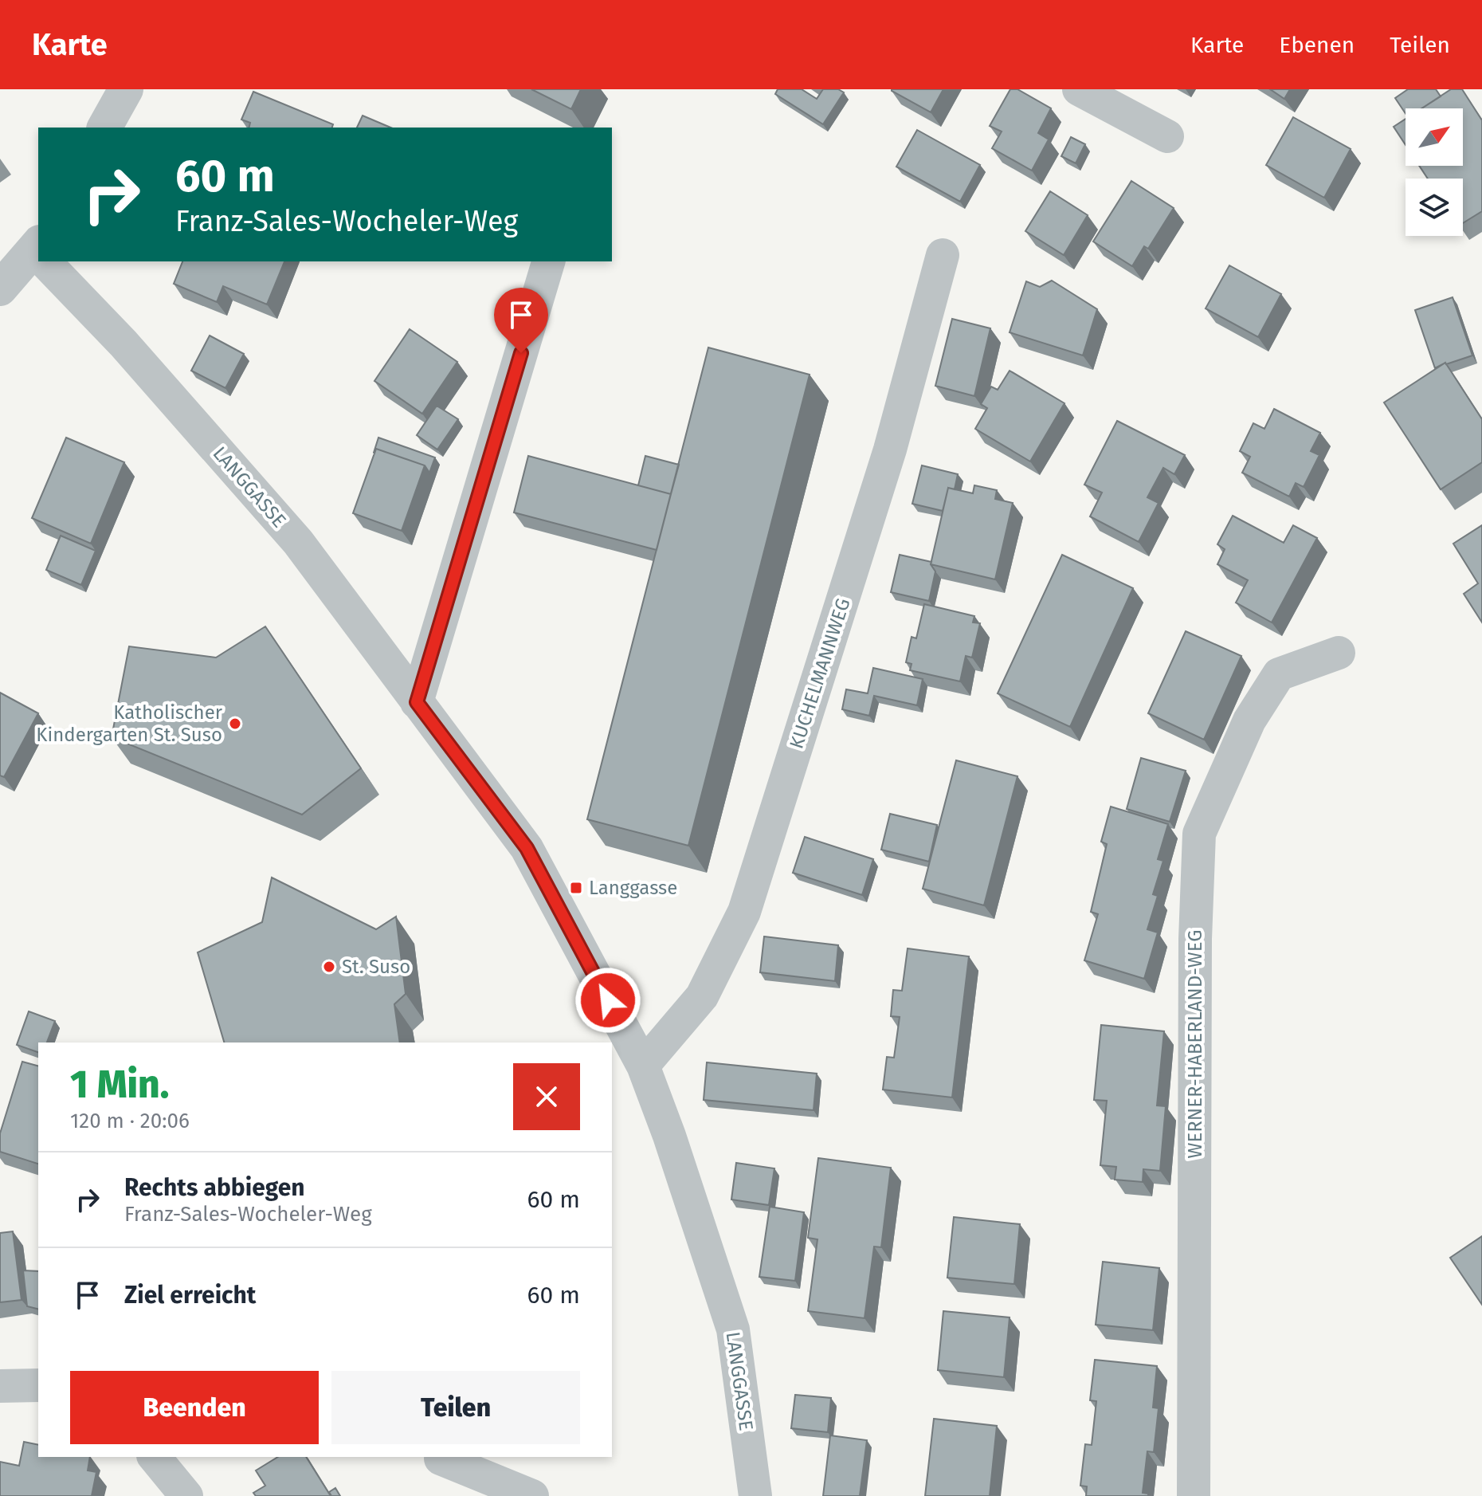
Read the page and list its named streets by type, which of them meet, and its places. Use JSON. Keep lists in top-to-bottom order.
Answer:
{
  "streets": {
    "street": ["LANGGASSE", "KUCHELMANNWEG", "WERNER-HABERLAND-WEG"]
  },
  "crossings": [
    ["LANGGASSE", "KUCHELMANNWEG"]
  ],
  "places": {
    "other": ["Katholischer Kindergarten St. Suso", "St. Suso"],
    "transit": ["Langgasse"]
  },
  "north": "top right",
  "page": {
    "header": "Karte",
    "nav": ["Karte", "Ebenen", "Teilen"],
    "turn": ["60 m", "Franz-Sales-Wocheler-Weg"],
    "heading": ["1 Min.", "120 m · 20:06"],
    "list": [
      {
        "name": "Rechts abbiegen",
        "note": "Franz-Sales-Wocheler-Weg",
        "value": "60 m"
      },
      {
        "name": "Ziel erreicht",
        "value": "60 m"
      }
    ],
    "buttons": ["Beenden", "Teilen"]
  }
}
